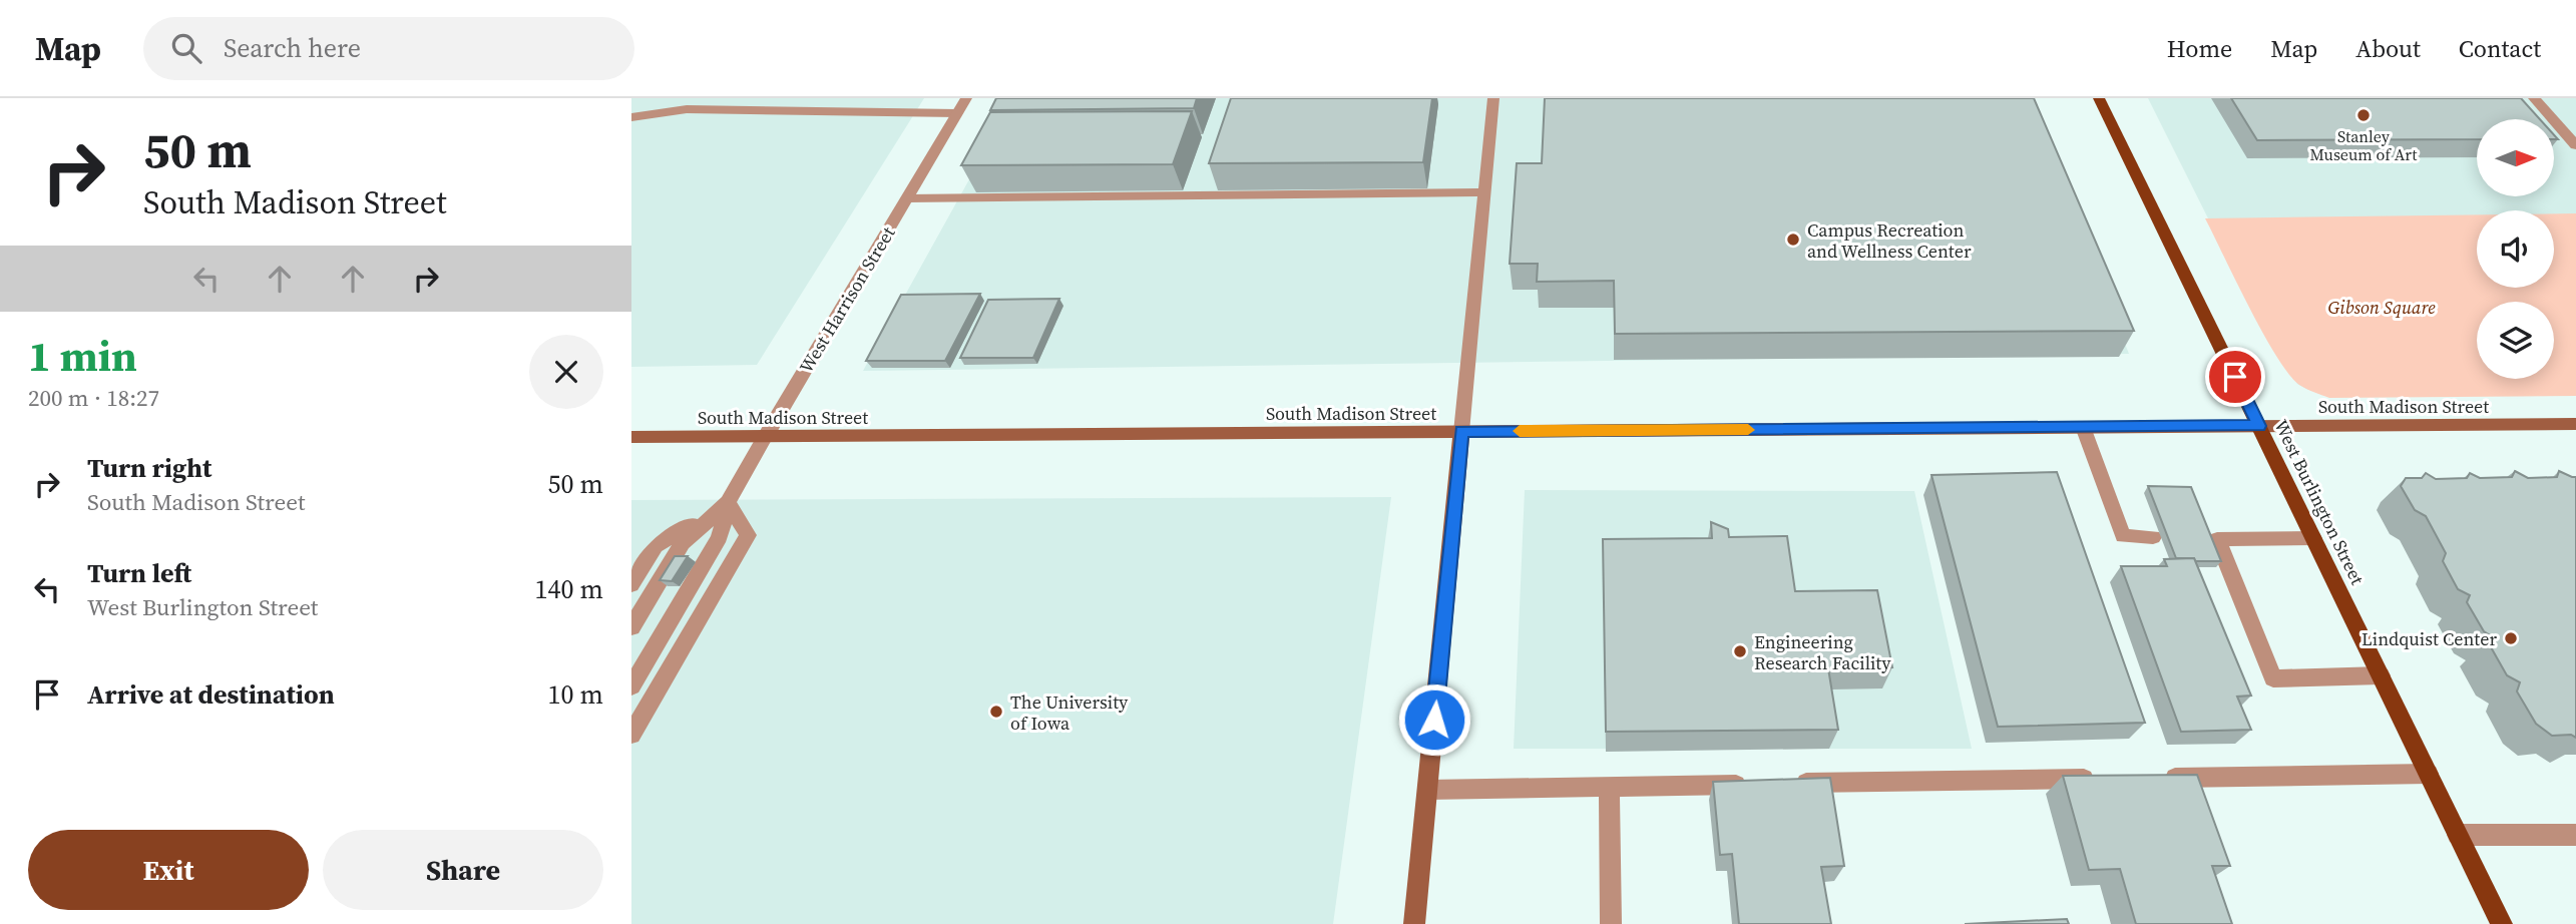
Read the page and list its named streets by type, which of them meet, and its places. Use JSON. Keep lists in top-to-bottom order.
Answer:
{
  "streets": {
    "main road": ["West Burlington Street"],
    "street": ["West Harrison Street", "South Madison Street"]
  },
  "crossings": [
    ["West Harrison Street", "South Madison Street"],
    ["South Madison Street", "West Burlington Street"]
  ],
  "parks": ["Gibson Square"],
  "places": [
    "Stanley Museum of Art",
    "Campus Recreation and Wellness Center",
    "Lindquist Center",
    "Engineering Research Facility",
    "The University of Iowa"
  ],
  "north": "right",
  "page": {
    "header": "Map",
    "search": "Search here",
    "nav": [
      "Home",
      "Map",
      "About",
      "Contact"
    ],
    "turn": ["50 m", "South Madison Street"],
    "heading": ["1 min", "200 m · 18:27"],
    "list": [
      {
        "name": "Turn right",
        "note": "South Madison Street",
        "value": "50 m"
      },
      {
        "name": "Turn left",
        "note": "West Burlington Street",
        "value": "140 m"
      },
      {
        "name": "Arrive at destination",
        "value": "10 m"
      }
    ],
    "buttons": ["Exit", "Share"]
  }
}
